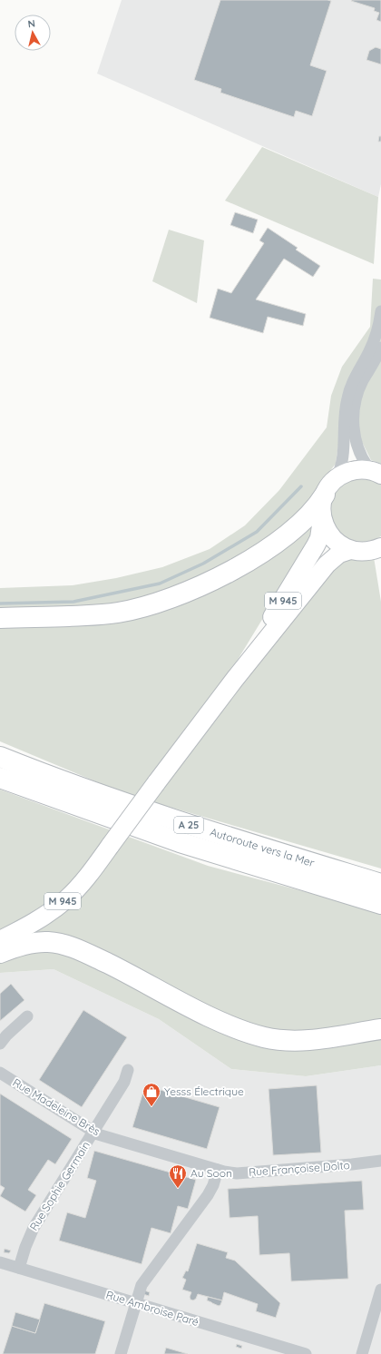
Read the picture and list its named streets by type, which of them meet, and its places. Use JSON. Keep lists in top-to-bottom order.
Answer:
{
  "streets": {
    "highway": ["A 25", "Autoroute vers la Mer"],
    "main road": ["M 945"],
    "street": [
      "Rue Madeleine Brès",
      "Rue Françoise Dolto",
      "Rue Sophie Germain",
      "Rue Ambroise Paré"
    ]
  },
  "crossings": [
    ["Rue Madeleine Brès", "Rue Françoise Dolto"],
    ["Rue Madeleine Brès", "Rue Sophie Germain"],
    ["Rue Sophie Germain", "Rue Ambroise Paré"]
  ],
  "places": {
    "shop": ["Yesss Électrique"],
    "restaurant": ["Au Soon"]
  },
  "north": "top"
}
